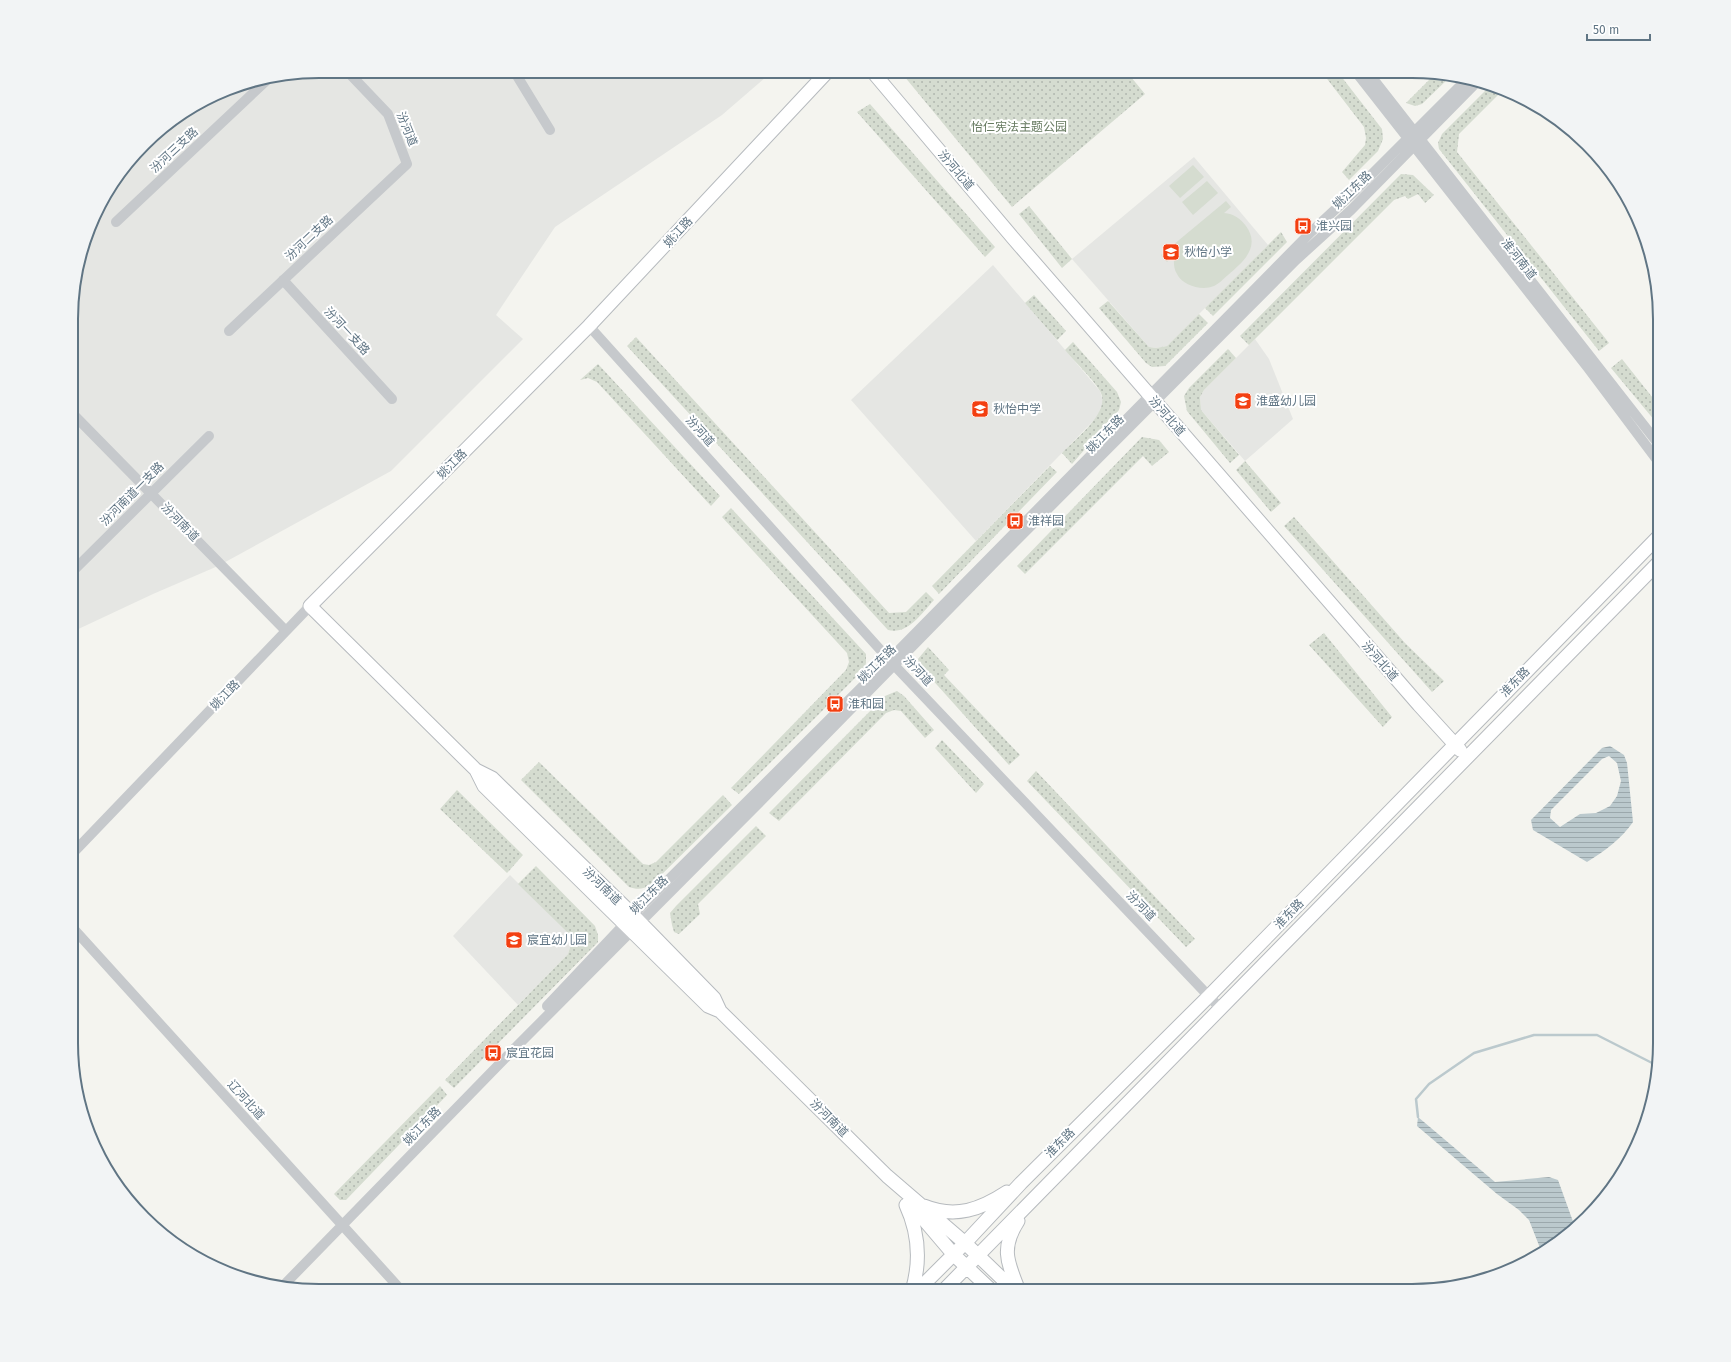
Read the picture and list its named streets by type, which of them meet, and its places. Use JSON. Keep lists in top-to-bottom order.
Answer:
{
  "streets": {
    "main road": [
      "汾河北道",
      "姚江路",
      "汾河南道",
      "淮东路"
    ],
    "street": [
      "汾河道",
      "汾河三支路",
      "姚江东路",
      "汾河二支路",
      "淮河南道",
      "汾河一支路",
      "汾河南道一支路",
      "辽河北道"
    ]
  },
  "crossings": [
    ["汾河道", "姚江东路"],
    ["汾河道", "姚江路"],
    ["汾河道", "汾河二支路"],
    ["汾河道", "淮东路"],
    ["汾河北道", "姚江东路"],
    ["汾河北道", "淮东路"],
    ["姚江东路", "淮河南道"],
    ["姚江东路", "汾河南道"],
    ["姚江东路", "辽河北道"],
    ["姚江路", "汾河南道"],
    ["汾河二支路", "汾河一支路"],
    ["汾河南道一支路", "汾河南道"],
    ["汾河南道", "淮东路"]
  ],
  "parks": ["怡仁宪法主题公园"],
  "places": {
    "bus stop": [
      "淮兴园",
      "淮祥园",
      "淮和园",
      "宸宜花园"
    ],
    "school or university": [
      "秋怡小学",
      "淮盛幼儿园",
      "秋怡中学",
      "宸宜幼儿园"
    ]
  },
  "scale_bar": "50 m"
}
